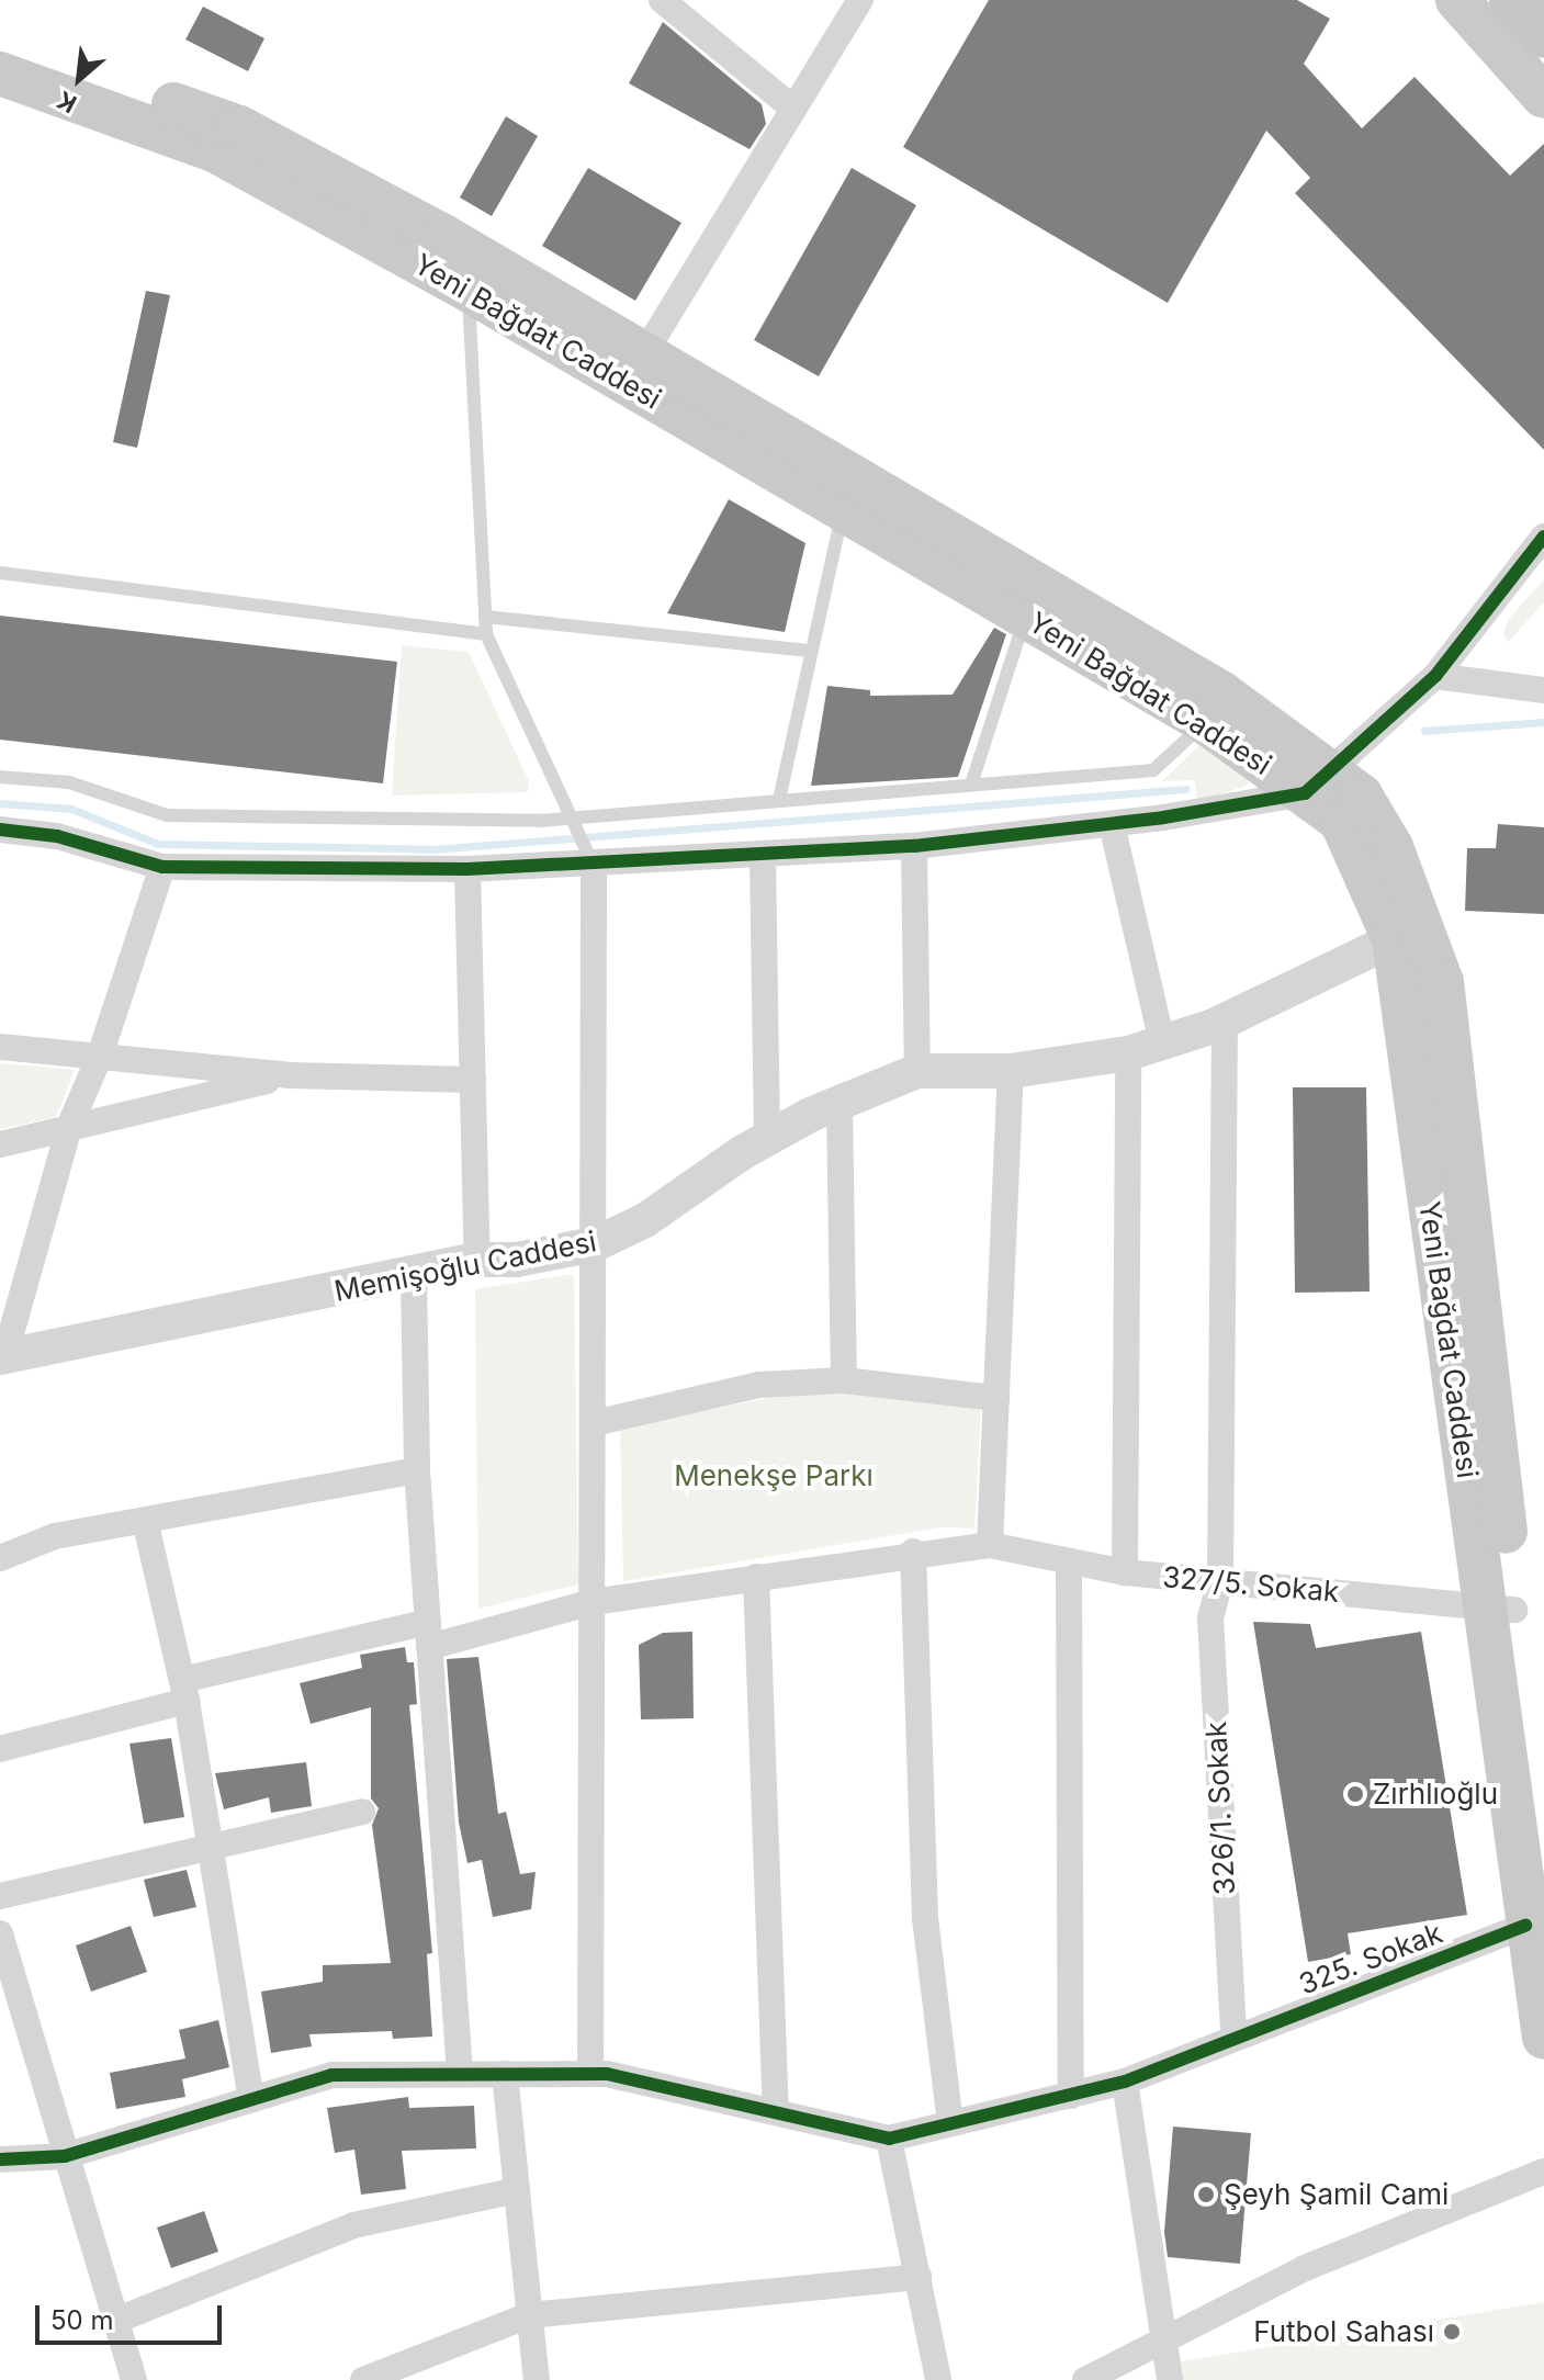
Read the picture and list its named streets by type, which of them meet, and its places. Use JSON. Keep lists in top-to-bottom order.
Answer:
{
  "streets": {
    "main road": ["Yeni Bağdat Caddesi"],
    "street": [
      "Memişoğlu Caddesi",
      "327/5. Sokak",
      "326/1. Sokak",
      "325. Sokak"
    ]
  },
  "crossings": [
    ["Yeni Bağdat Caddesi", "Memişoğlu Caddesi"],
    ["Yeni Bağdat Caddesi", "327/5. Sokak"],
    ["Yeni Bağdat Caddesi", "325. Sokak"],
    ["Memişoğlu Caddesi", "326/1. Sokak"],
    ["327/5. Sokak", "326/1. Sokak"],
    ["326/1. Sokak", "325. Sokak"]
  ],
  "parks": ["Menekşe Parkı"],
  "places": ["Zırhlıoğlu", "Şeyh Şamil Cami", "Futbol Sahası"],
  "scale_bar": "50 m",
  "north": "bottom left"
}
